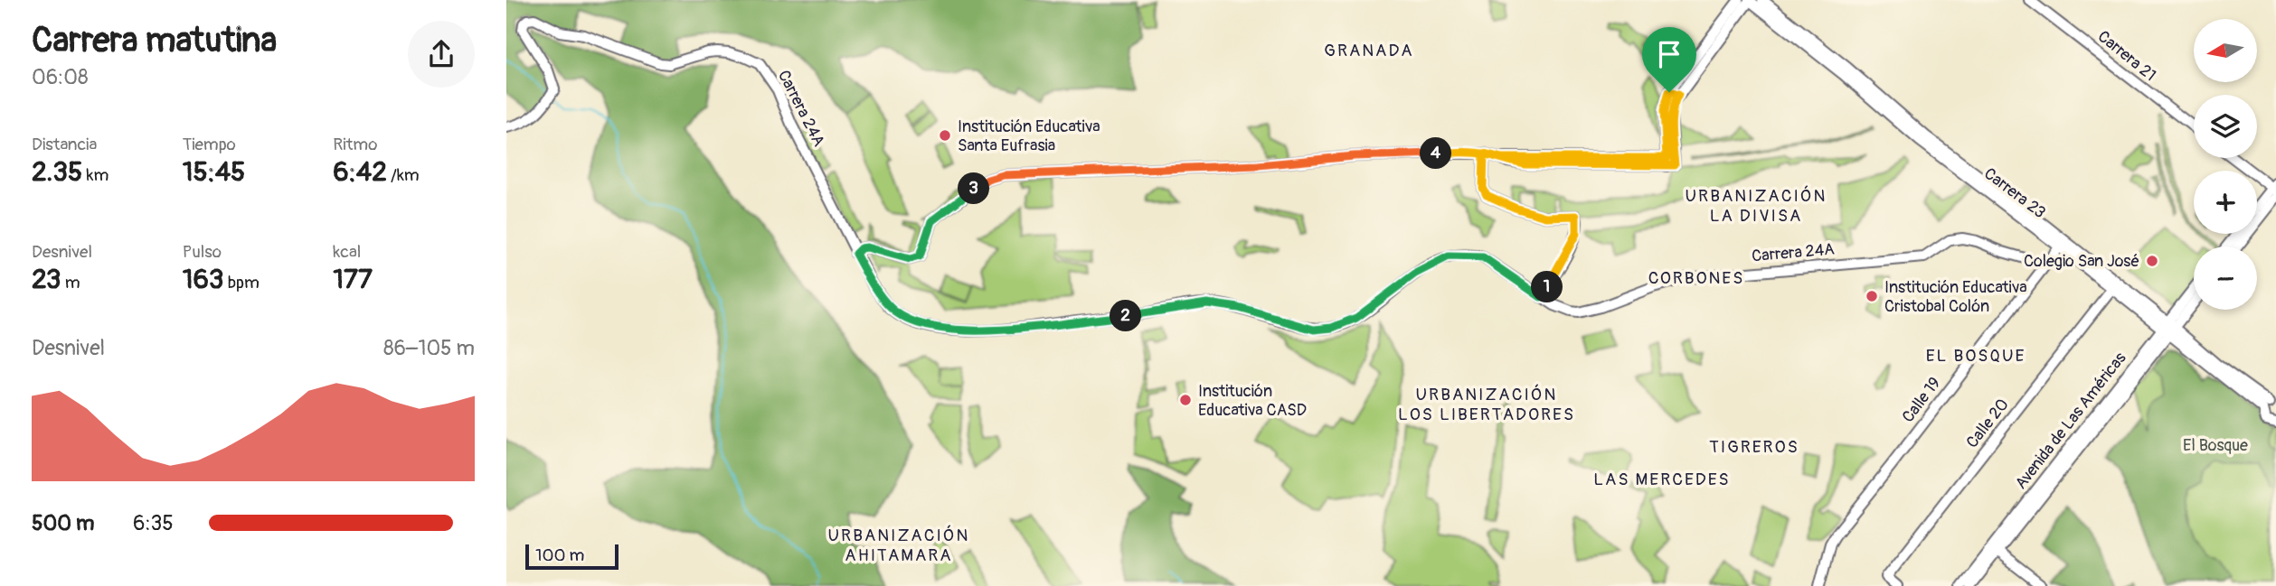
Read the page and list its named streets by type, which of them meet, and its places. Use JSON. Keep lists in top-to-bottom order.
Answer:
{
  "streets": {
    "street": [
      "Carrera 21",
      "Carrera 24A",
      "Carrera 23",
      "Calle 19",
      "Avenida de Las Américas",
      "Calle 20"
    ]
  },
  "crossings": [
    ["Carrera 24A", "Calle 19"],
    ["Carrera 23", "Calle 19"],
    ["Carrera 23", "Avenida de Las Américas"],
    ["Carrera 23", "Calle 20"]
  ],
  "districts": [
    "GRANADA",
    "URBANIZACIÓN LA DIVISA",
    "CORBONES",
    "EL BOSQUE",
    "URBANIZACIÓN LOS LIBERTADORES",
    "TIGREROS",
    "LAS MERCEDES",
    "URBANIZACIÓN AHITAMARA"
  ],
  "parks": ["El Bosque"],
  "places": [
    "Institución Educativa Santa Eufrasia",
    "Colegio San José",
    "Institución Educativa Cristobal Colón",
    "Institución Educativa CASD"
  ],
  "scale_bar": "100 m",
  "north": "left",
  "page": {
    "heading": ["Carrera matutina", "06:08"],
    "map_buttons": ["+", "−"],
    "stats": [
      ["Distancia", "2.35 km"],
      ["Tiempo", "15:45"],
      ["Ritmo", "6:42 /km"],
      ["Desnivel", "23 m"],
      ["Pulso", "163 bpm"],
      ["kcal", "177"]
    ],
    "pins": [
      "4",
      "3",
      "1",
      "2"
    ],
    "chart": ["Desnivel", "86–105 m"],
    "list": [
      {
        "name": "500 m",
        "note": "6:35"
      }
    ],
    "scale": "100 m"
  }
}
